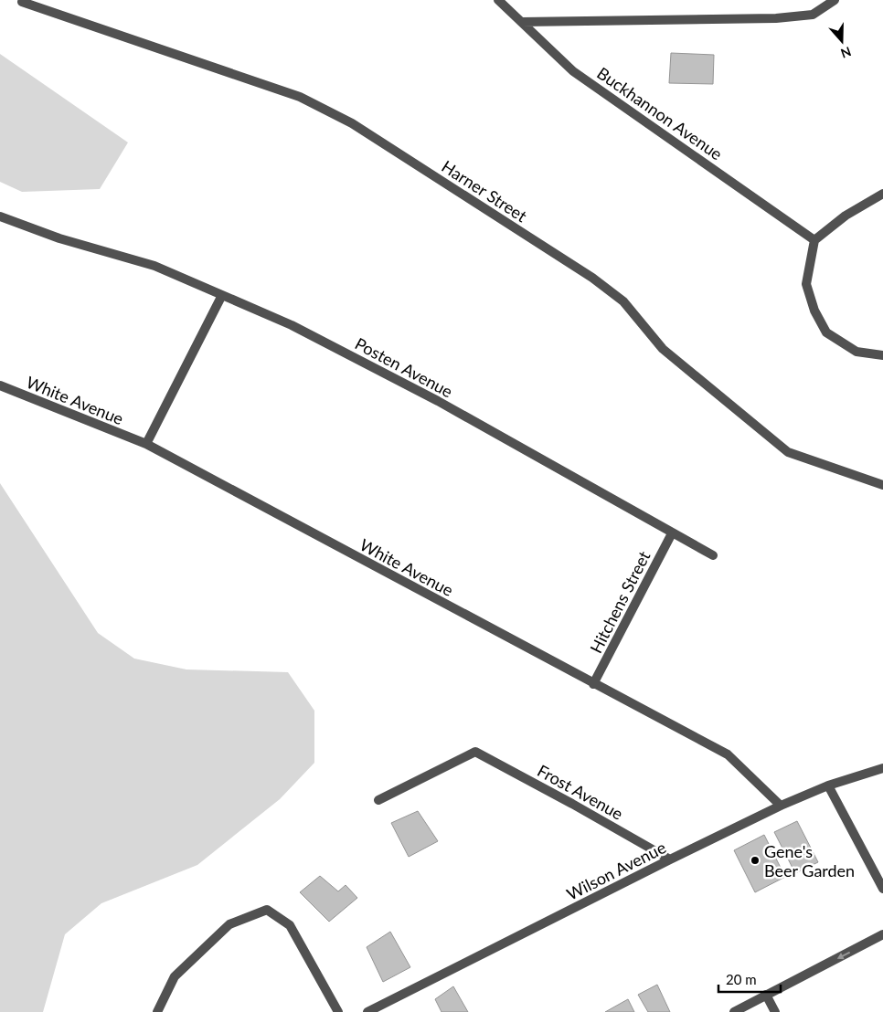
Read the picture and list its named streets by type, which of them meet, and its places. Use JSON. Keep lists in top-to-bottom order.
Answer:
{
  "streets": {
    "street": [
      "Buckhannon Avenue",
      "Harner Street",
      "Posten Avenue",
      "White Avenue",
      "Hitchens Street",
      "Frost Avenue",
      "Wilson Avenue"
    ]
  },
  "crossings": [
    ["Posten Avenue", "Hitchens Street"],
    ["White Avenue", "Hitchens Street"],
    ["White Avenue", "Wilson Avenue"],
    ["Frost Avenue", "Wilson Avenue"]
  ],
  "places": ["Gene's Beer Garden"],
  "scale_bar": "20 m",
  "north": "bottom"
}
